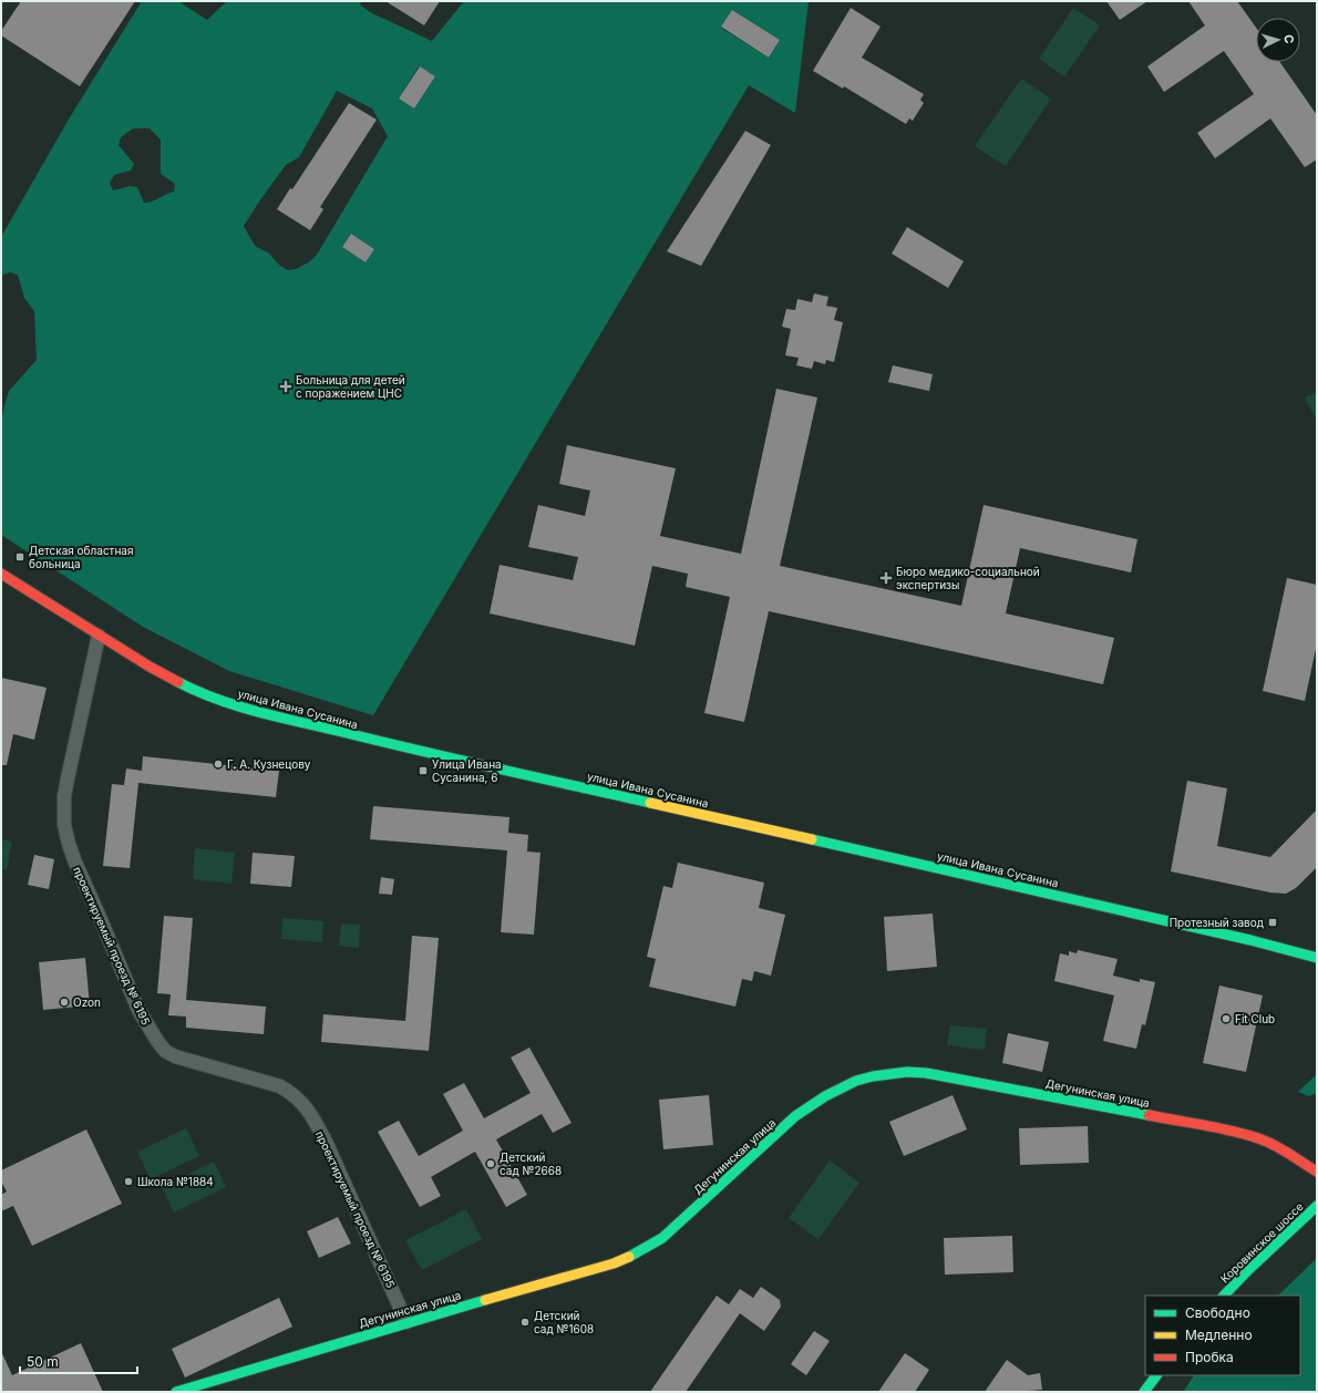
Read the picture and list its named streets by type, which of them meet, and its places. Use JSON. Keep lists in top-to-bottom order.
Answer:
{
  "streets": {
    "street": [
      "улица Ивана Сусанина",
      "проектируемый проезд № 6195",
      "Дегунинская улица",
      "Коровинское шоссе"
    ]
  },
  "crossings": [
    ["улица Ивана Сусанина", "проектируемый проезд № 6195"],
    ["проектируемый проезд № 6195", "Дегунинская улица"]
  ],
  "places": {
    "health": ["Больница для детей с поражением ЦНС", "Бюро медико-социальной экспертизы"],
    "transit": ["Детская областная больница", "Улица Ивана Сусанина, 6", "Протезный завод"],
    "other": [
      "Г. А. Кузнецову",
      "Ozon",
      "Fit Club",
      "Детский сад №2668",
      "Школа №1884",
      "Детский сад №1608"
    ]
  },
  "legend": ["Свободно", "Медленно", "Пробка"],
  "scale_bar": "50 m",
  "north": "right"
}
